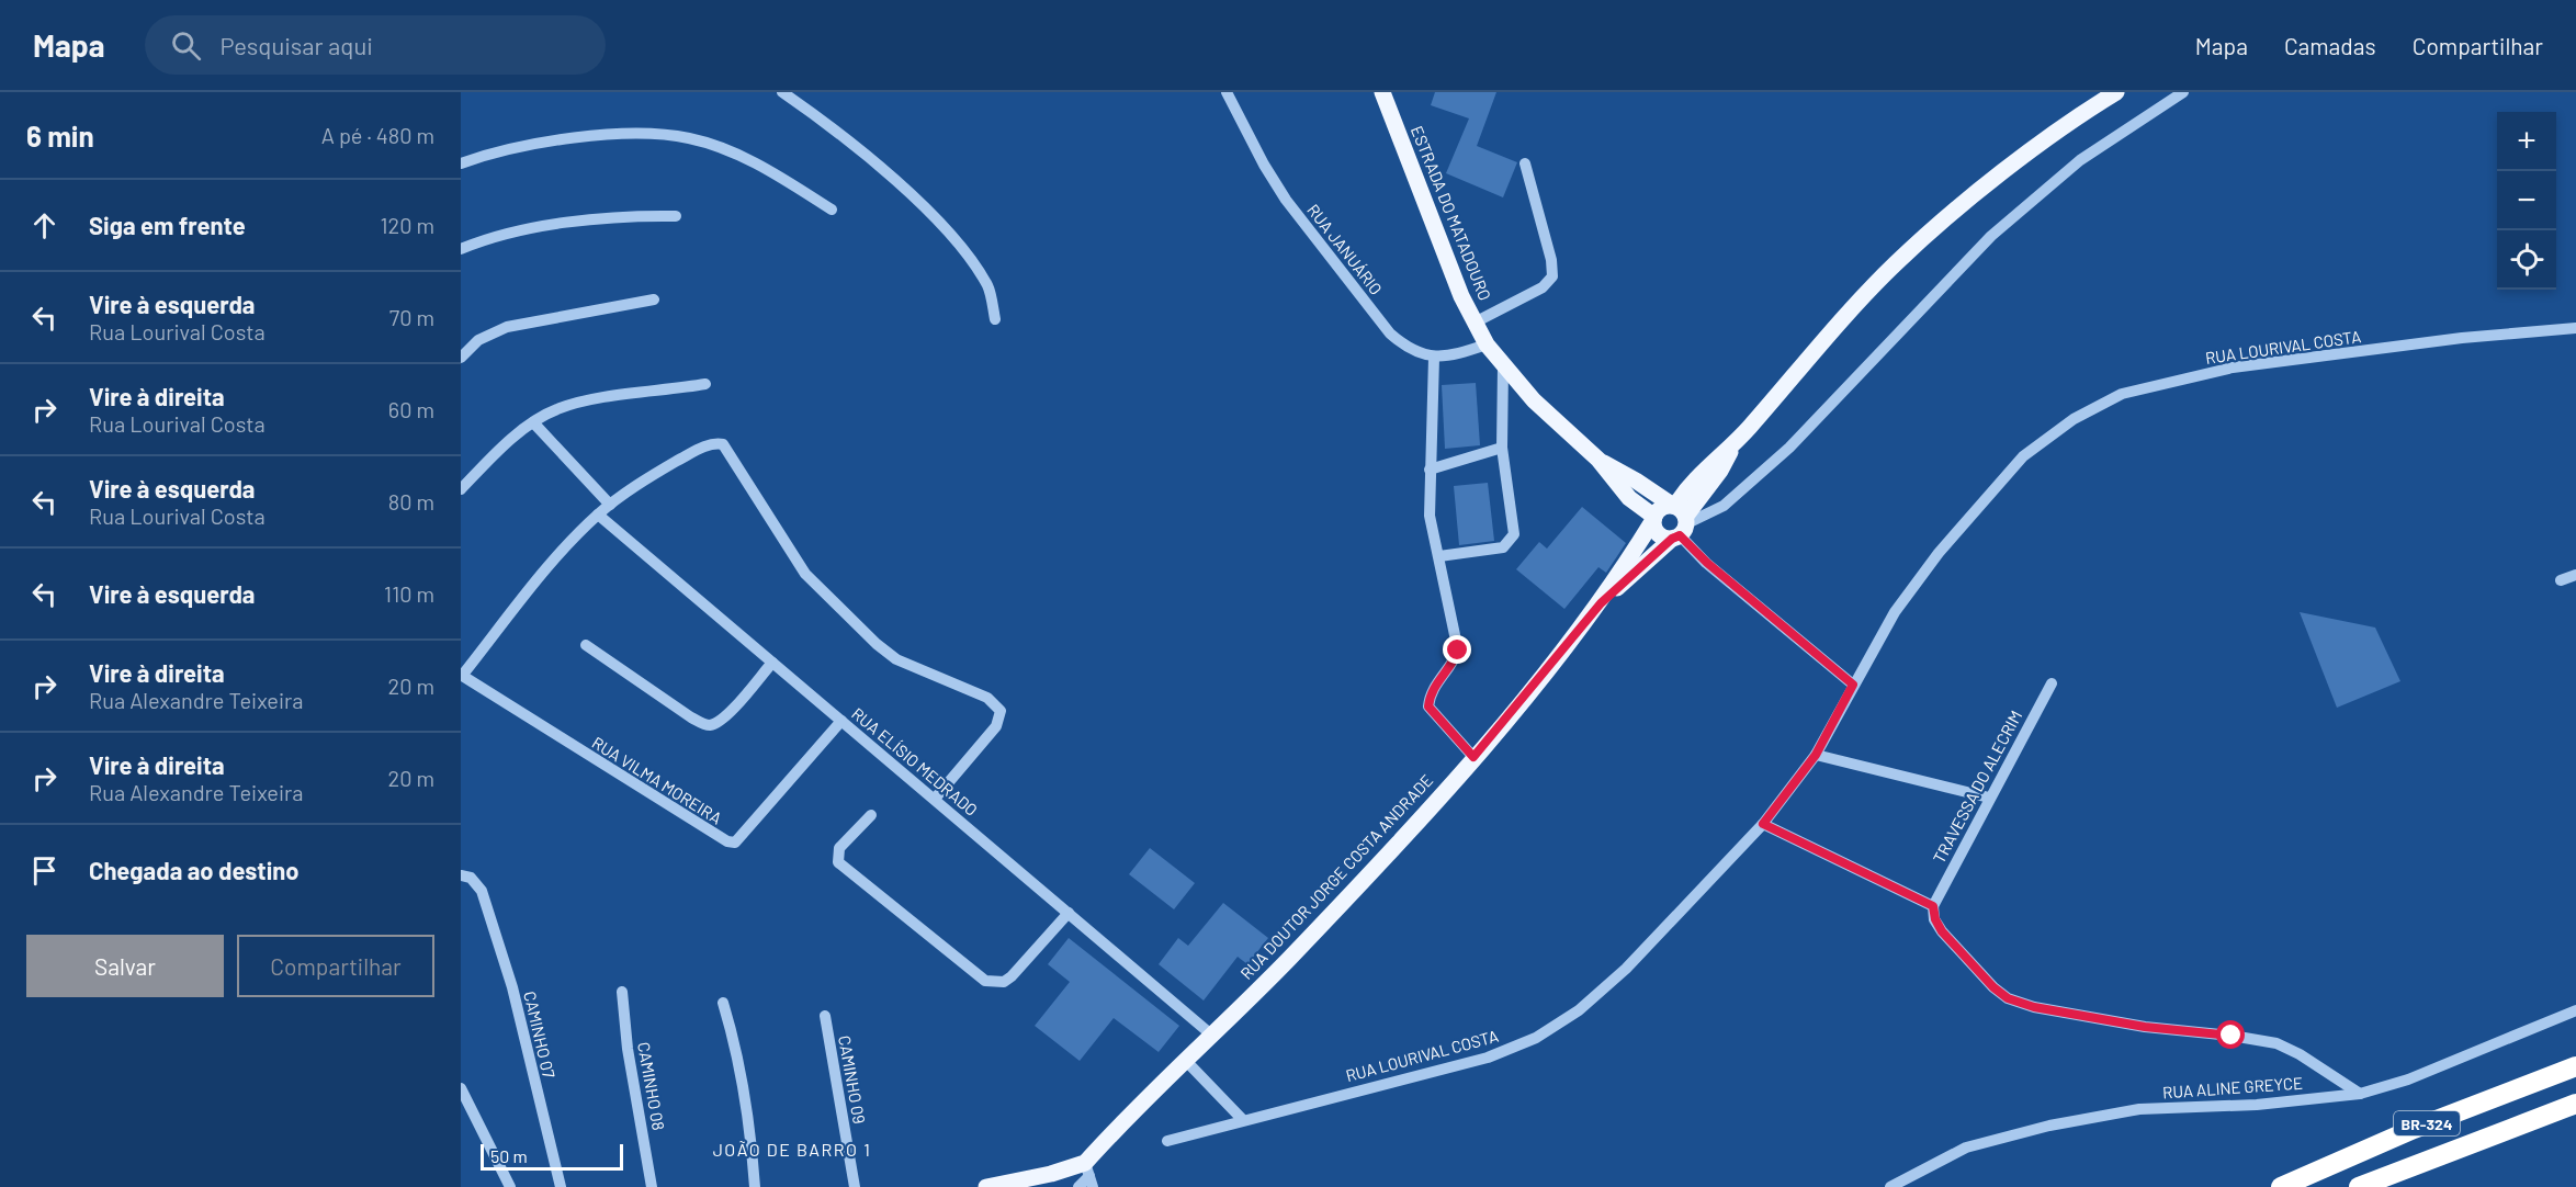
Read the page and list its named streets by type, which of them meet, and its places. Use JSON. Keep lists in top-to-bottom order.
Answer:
{
  "streets": {
    "highway": ["BR-324"],
    "main road": ["ESTRADA DO MATADOURO", "RUA DOUTOR JORGE COSTA ANDRADE"],
    "street": [
      "RUA JANUÁRIO",
      "RUA LOURIVAL COSTA",
      "RUA ELÍSIO MEDRADO",
      "RUA VILMA MOREIRA",
      "TRAVESSA DO ALECRIM",
      "CAMINHO 07",
      "CAMINHO 09",
      "CAMINHO 08",
      "RUA ALINE GREYCE"
    ]
  },
  "crossings": [
    ["ESTRADA DO MATADOURO", "RUA DOUTOR JORGE COSTA ANDRADE"],
    ["RUA ELÍSIO MEDRADO", "RUA VILMA MOREIRA"],
    ["RUA ELÍSIO MEDRADO", "RUA DOUTOR JORGE COSTA ANDRADE"]
  ],
  "districts": ["JOÃO DE BARRO 1"],
  "scale_bar": "50 m",
  "page": {
    "header": "Mapa",
    "search": "Pesquisar aqui",
    "nav": ["Mapa", "Camadas", "Compartilhar"],
    "heading": ["6 min", "A pé · 480 m"],
    "map_buttons": ["+", "−"],
    "list": [
      ["Siga em frente", "120 m"],
      ["Vire à esquerda", "Rua Lourival Costa", "70 m"],
      ["Vire à direita", "Rua Lourival Costa", "60 m"],
      ["Vire à esquerda", "Rua Lourival Costa", "80 m"],
      ["Vire à esquerda", "110 m"],
      ["Vire à direita", "Rua Alexandre Teixeira", "20 m"],
      ["Vire à direita", "Rua Alexandre Teixeira", "20 m"],
      "Chegada ao destino"
    ],
    "buttons": ["Salvar", "Compartilhar"],
    "scale": "50 m"
  }
}
